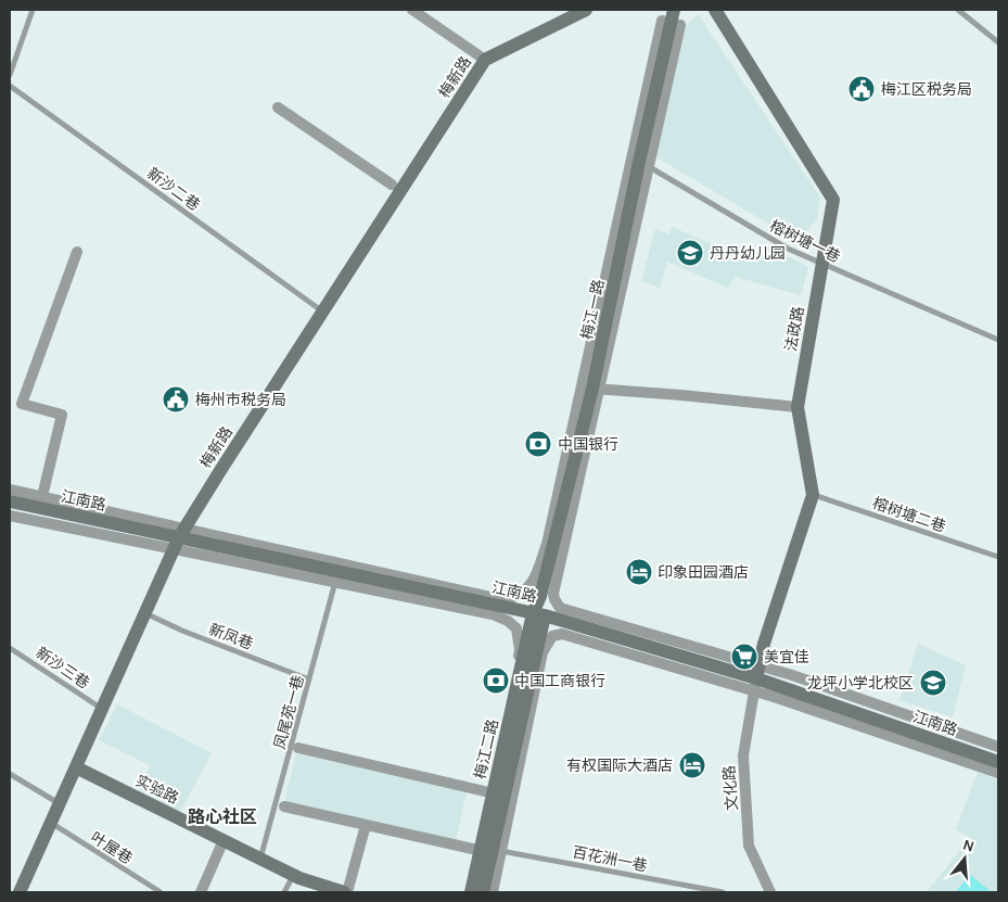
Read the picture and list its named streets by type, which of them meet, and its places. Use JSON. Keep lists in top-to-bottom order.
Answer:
{
  "streets": {
    "main road": [
      "梅新路",
      "梅江一路",
      "法政路",
      "江南路",
      "梅江二路",
      "实验路"
    ],
    "street": ["文化路"],
    "lane": [
      "新沙二巷",
      "榕树塘一巷",
      "榕树塘二巷",
      "新凤巷",
      "新沙三巷",
      "凤尾苑一巷",
      "叶屋巷",
      "百花洲一巷"
    ]
  },
  "crossings": [
    ["梅新路", "新沙二巷"],
    ["梅新路", "江南路"],
    ["梅新路", "新凤巷"],
    ["梅新路", "新沙三巷"],
    ["梅新路", "实验路"],
    ["梅新路", "叶屋巷"],
    ["榕树塘一巷", "梅江一路"],
    ["榕树塘一巷", "法政路"],
    ["梅江一路", "江南路"],
    ["梅江一路", "梅江二路"],
    ["法政路", "江南路"],
    ["法政路", "榕树塘二巷"],
    ["法政路", "文化路"],
    ["江南路", "凤尾苑一巷"],
    ["江南路", "梅江二路"],
    ["江南路", "文化路"],
    ["新凤巷", "凤尾苑一巷"],
    ["凤尾苑一巷", "实验路"],
    ["梅江二路", "百花洲一巷"]
  ],
  "districts": ["路心社区"],
  "places": {
    "public building": ["梅江区税务局", "梅州市税务局"],
    "school or university": ["丹丹幼儿园", "龙坪小学北校区"],
    "bank": ["中国银行", "中国工商银行"],
    "hotel": ["印象田园酒店", "有权国际大酒店"],
    "supermarket": ["美宜佳"]
  },
  "north": "top"
}
